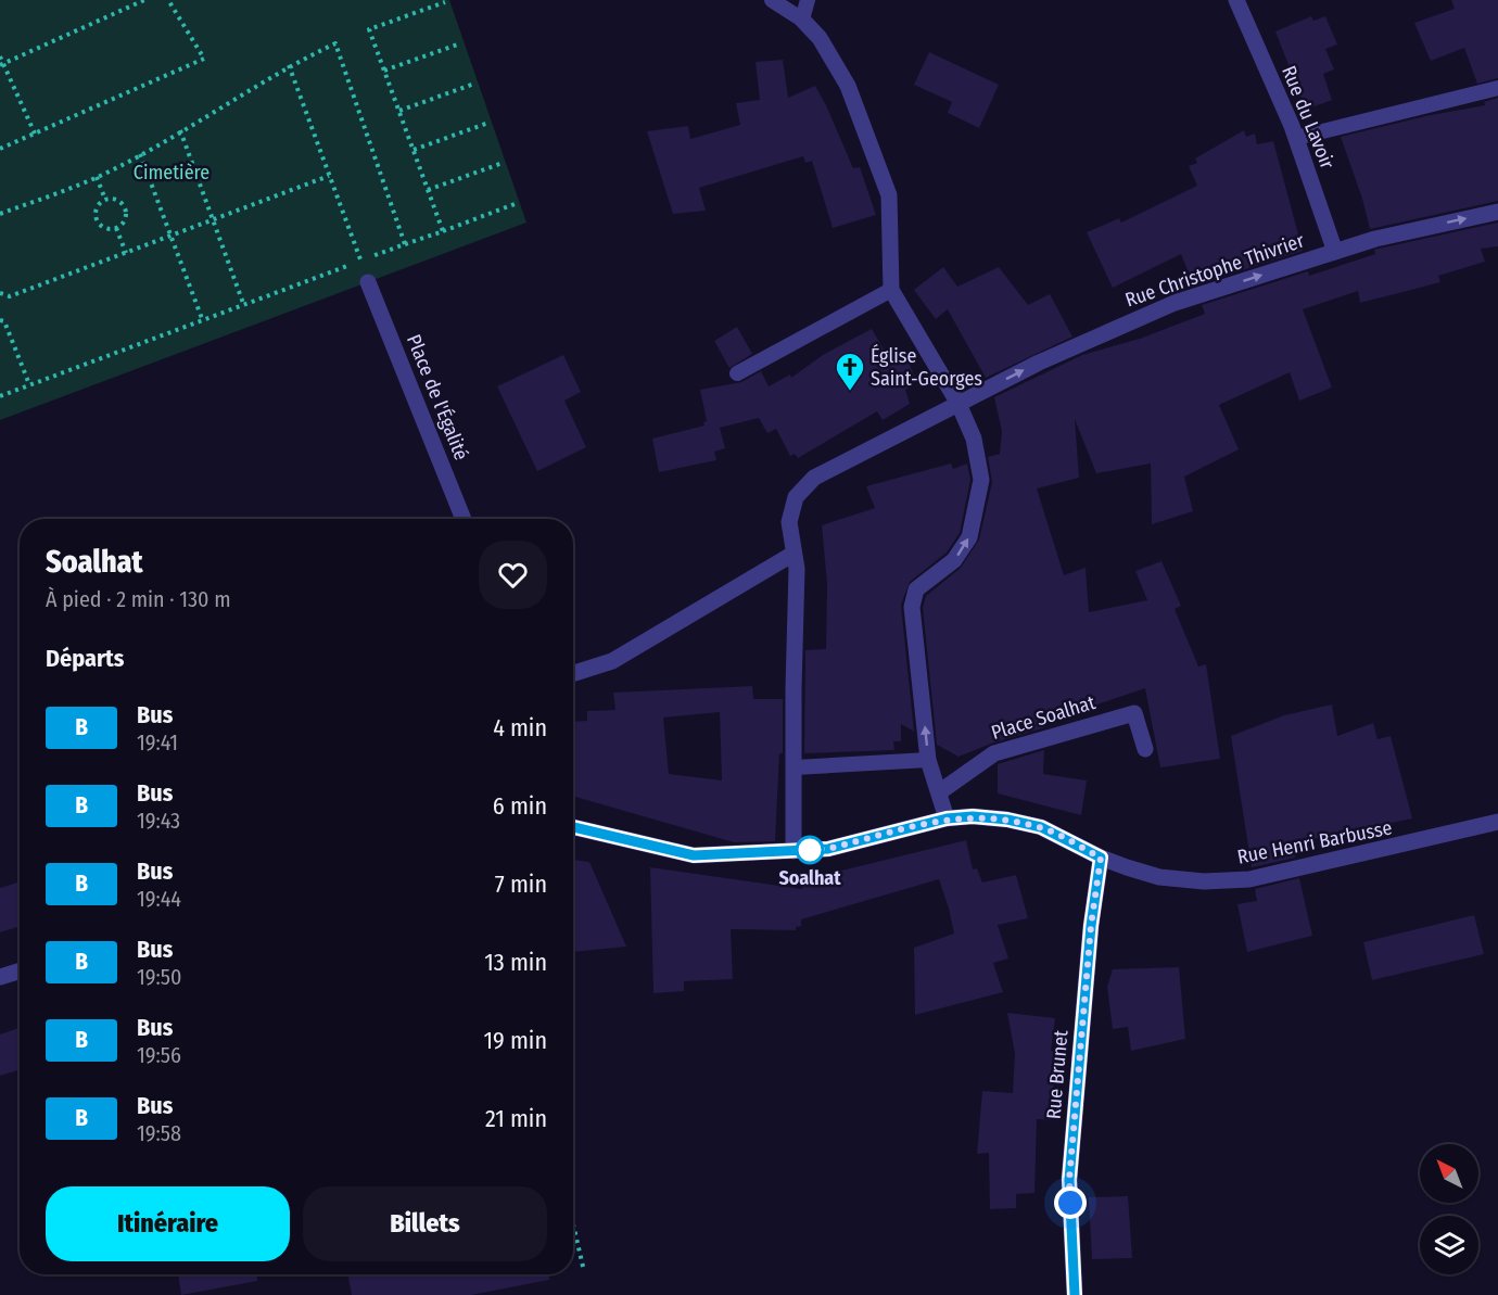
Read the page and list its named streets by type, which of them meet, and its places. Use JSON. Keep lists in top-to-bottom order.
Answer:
{
  "streets": {
    "street": [
      "Rue du Lavoir",
      "Rue Christophe Thivrier",
      "Place de l'Égalité",
      "Place Soalhat",
      "Rue Henri Barbusse",
      "Rue Brunet"
    ]
  },
  "crossings": [
    ["Rue du Lavoir", "Rue Christophe Thivrier"],
    ["Rue Henri Barbusse", "Rue Brunet"]
  ],
  "one_way": ["Rue Christophe Thivrier"],
  "parks": ["Cimetière"],
  "places": {
    "church": ["Église Saint-Georges"],
    "other": ["Soalhat"]
  },
  "lines": ["bus line B"],
  "north": "top left",
  "page": {
    "heading": [
      ["Soalhat", "À pied · 2 min · 130 m"],
      "Départs"
    ],
    "list": [
      {
        "mark": "B",
        "name": "Bus",
        "note": "19:41",
        "value": "4 min"
      },
      {
        "mark": "B",
        "name": "Bus",
        "note": "19:43",
        "value": "6 min"
      },
      {
        "mark": "B",
        "name": "Bus",
        "note": "19:44",
        "value": "7 min"
      },
      {
        "mark": "B",
        "name": "Bus",
        "note": "19:50",
        "value": "13 min"
      },
      {
        "mark": "B",
        "name": "Bus",
        "note": "19:56",
        "value": "19 min"
      },
      {
        "mark": "B",
        "name": "Bus",
        "note": "19:58",
        "value": "21 min"
      }
    ],
    "buttons": ["Itinéraire", "Billets"]
  }
}
